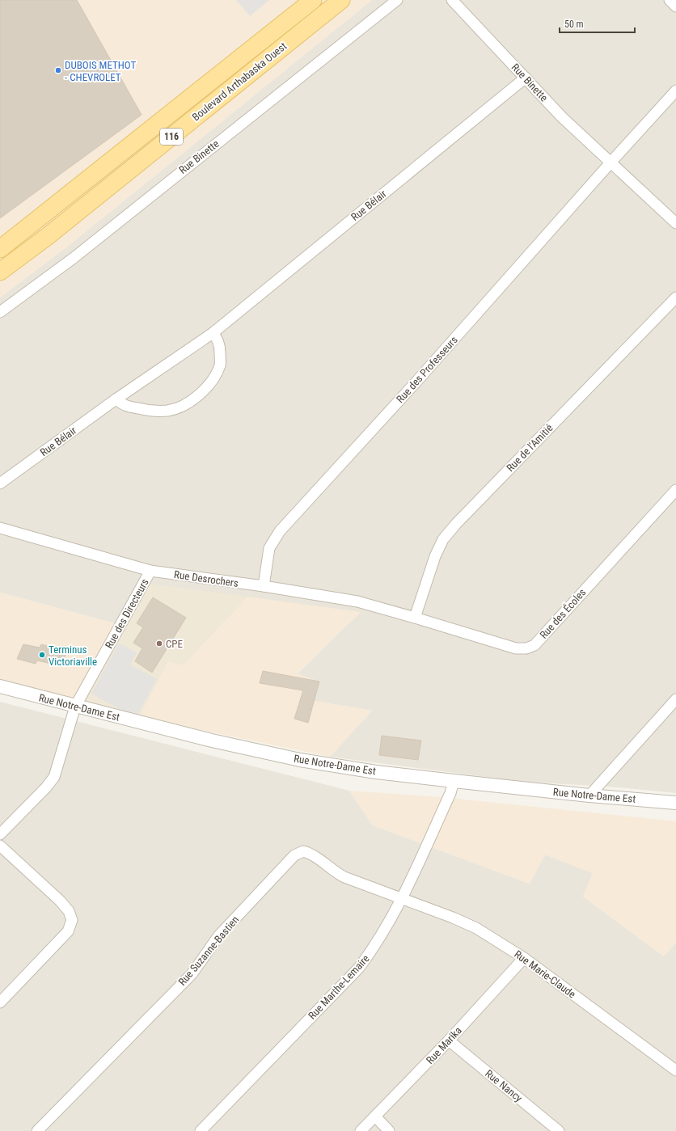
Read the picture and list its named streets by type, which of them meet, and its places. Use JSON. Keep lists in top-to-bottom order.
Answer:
{
  "streets": {
    "main road": ["Boulevard Arthabaska Ouest", "116"],
    "street": [
      "Rue Binette",
      "Rue Bélair",
      "Rue des Professeurs",
      "Rue de l'Amitié",
      "Rue Desrochers",
      "Rue des Directeurs",
      "Rue des Écoles",
      "Rue Notre-Dame Est",
      "Rue Suzanne-Bastien",
      "Rue Marie-Claude",
      "Rue Marthe-Lemaire",
      "Rue Marika",
      "Rue Nancy"
    ]
  },
  "crossings": [
    ["Rue Binette", "Rue Bélair"],
    ["Rue Binette", "Rue des Professeurs"],
    ["Rue des Professeurs", "Rue Desrochers"],
    ["Rue de l'Amitié", "Rue Desrochers"],
    ["Rue de l'Amitié", "Rue des Écoles"],
    ["Rue Desrochers", "Rue des Directeurs"],
    ["Rue Desrochers", "Rue des Écoles"],
    ["Rue des Directeurs", "Rue Notre-Dame Est"],
    ["Rue Notre-Dame Est", "Rue Marthe-Lemaire"],
    ["Rue Suzanne-Bastien", "Rue Marie-Claude"],
    ["Rue Suzanne-Bastien", "Rue Marthe-Lemaire"],
    ["Rue Marie-Claude", "Rue Marthe-Lemaire"],
    ["Rue Marie-Claude", "Rue Marika"],
    ["Rue Marika", "Rue Nancy"]
  ],
  "places": ["DUBOIS METHOT - CHEVROLET", "CPE", "Terminus Victoriaville"],
  "scale_bar": "50 m"
}
